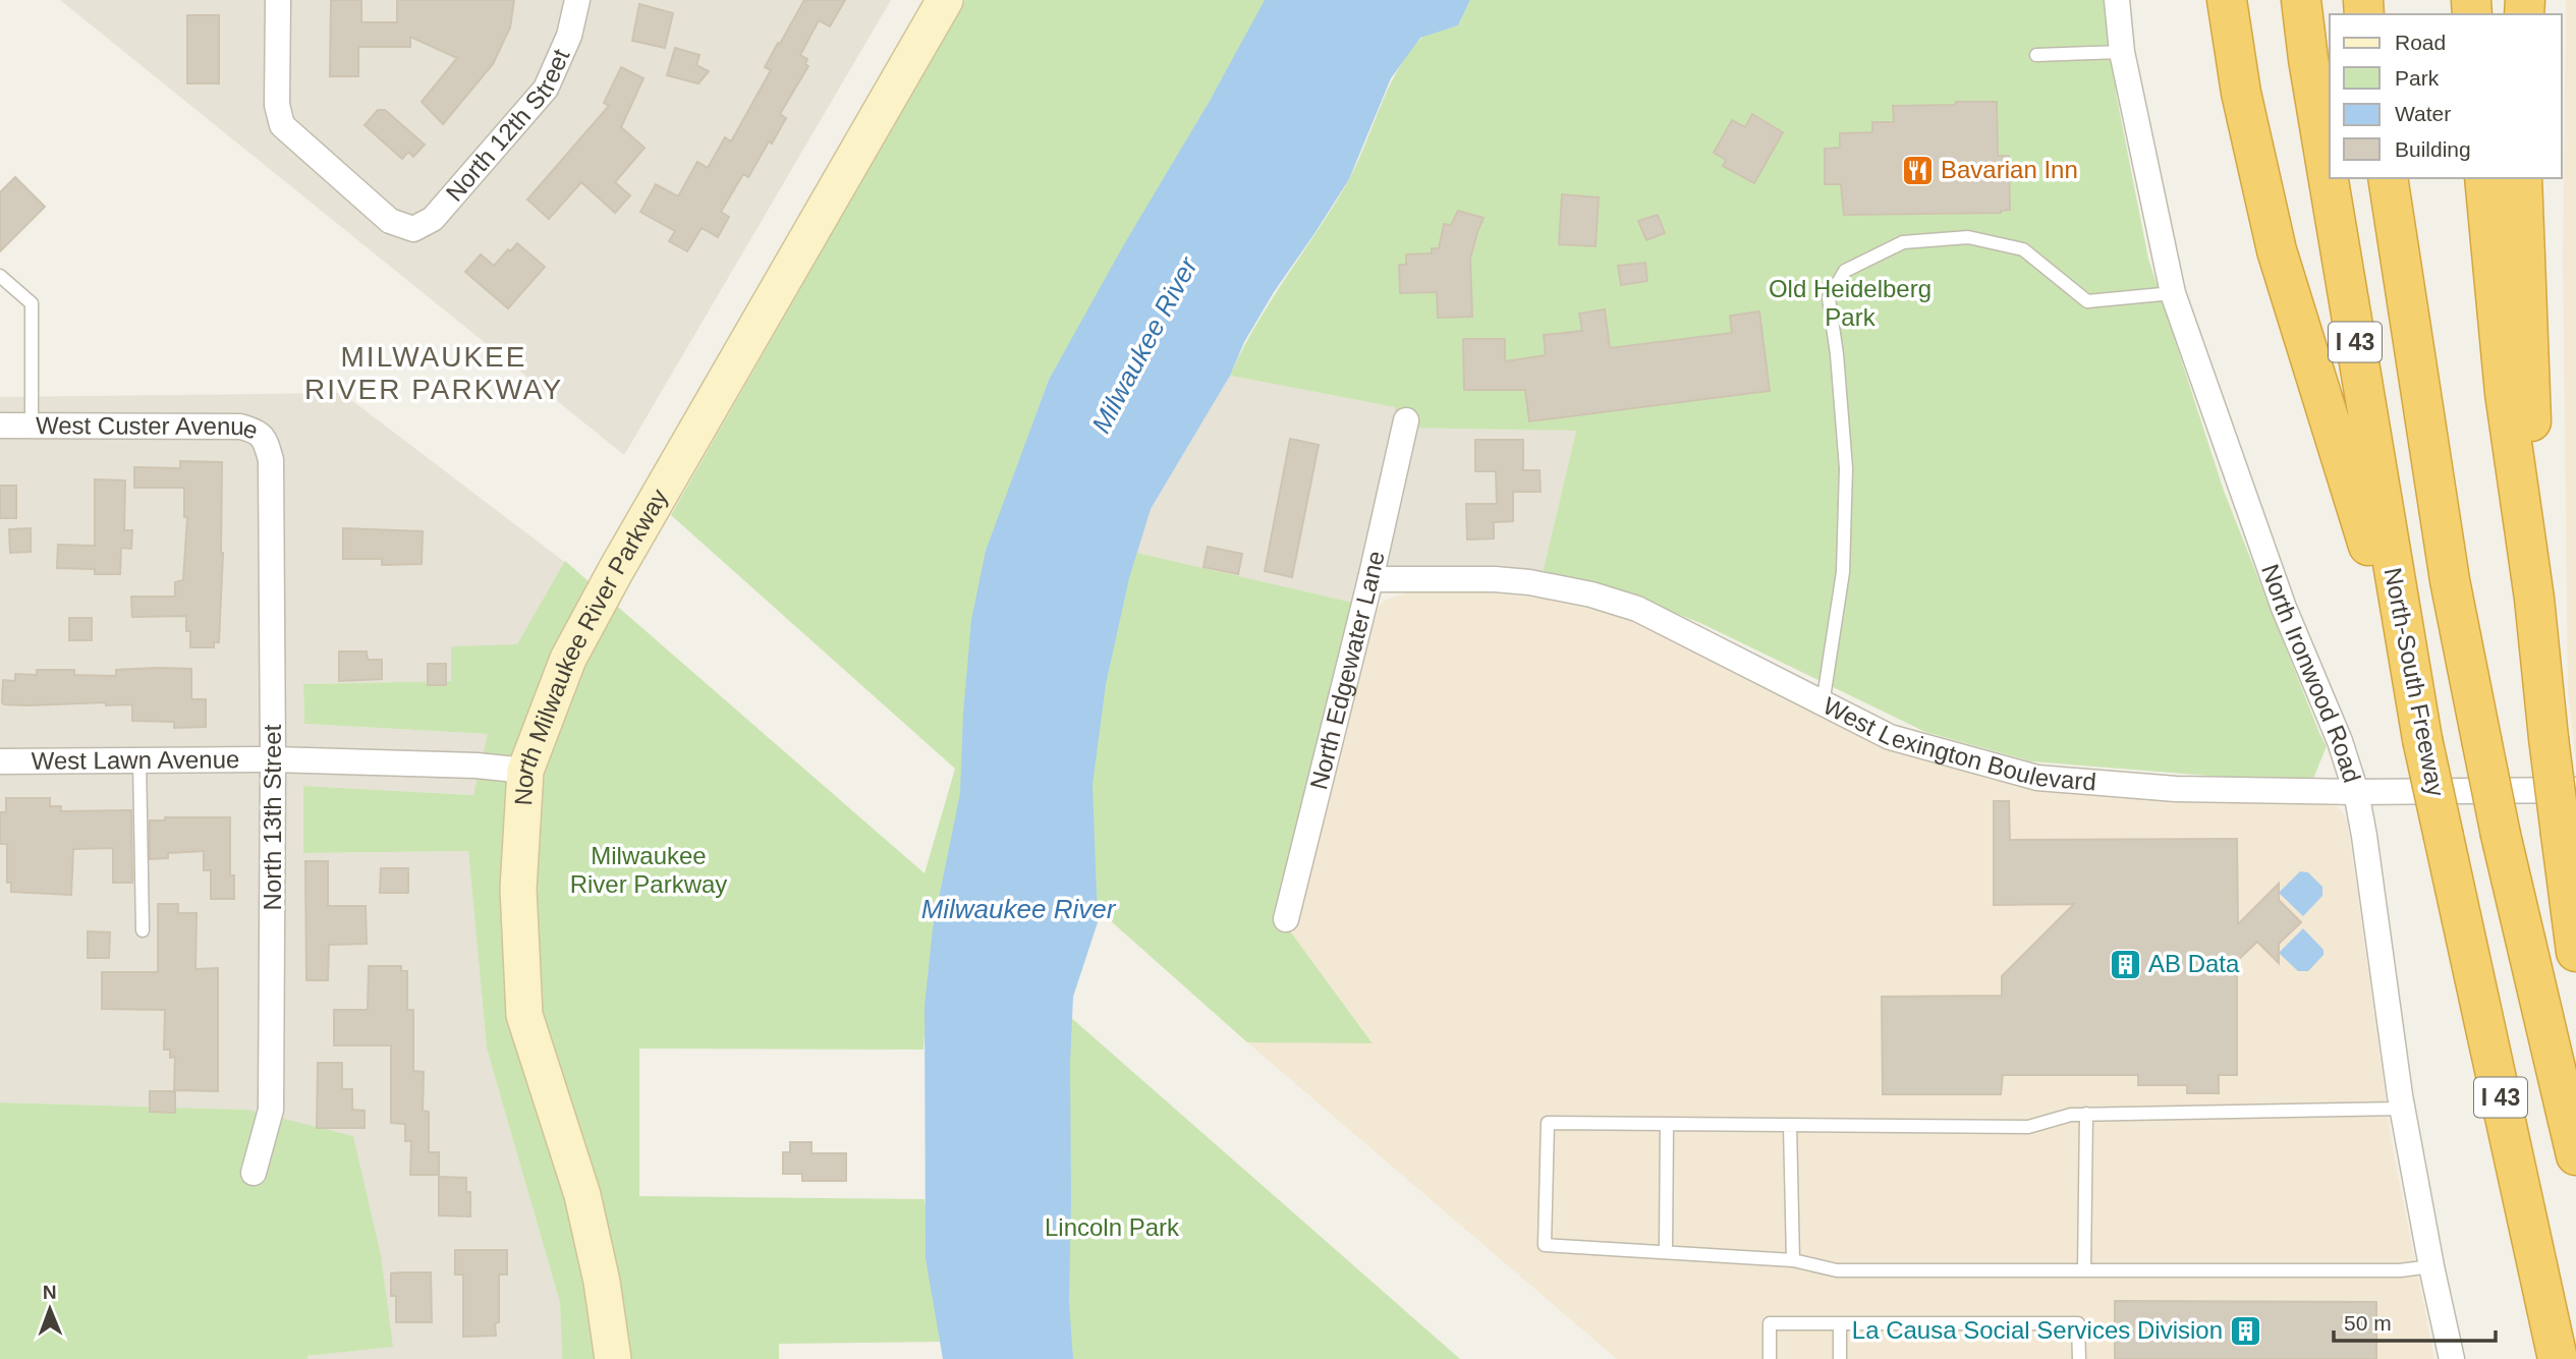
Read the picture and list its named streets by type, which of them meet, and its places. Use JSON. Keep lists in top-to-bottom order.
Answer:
{
  "streets": {
    "highway": ["I 43", "North-South Freeway"],
    "street": [
      "North 12th Street",
      "West Custer Avenue",
      "North Milwaukee River Parkway",
      "North Edgewater Lane",
      "North Ironwood Road",
      "West Lexington Boulevard",
      "West Lawn Avenue",
      "North 13th Street"
    ]
  },
  "crossings": [
    ["West Custer Avenue", "North 13th Street"],
    ["North Milwaukee River Parkway", "West Lawn Avenue"],
    ["North Edgewater Lane", "West Lexington Boulevard"],
    ["North Ironwood Road", "West Lexington Boulevard"],
    ["West Lawn Avenue", "North 13th Street"]
  ],
  "districts": ["MILWAUKEE RIVER PARKWAY"],
  "water": ["Milwaukee River"],
  "parks": ["Old Heidelberg Park", "Milwaukee River Parkway", "Lincoln Park"],
  "places": {
    "restaurant": ["Bavarian Inn"],
    "building": ["AB Data", "La Causa Social Services Division"]
  },
  "legend": [
    "Road",
    "Park",
    "Water",
    "Building"
  ],
  "scale_bar": "50 m",
  "north": "top"
}
